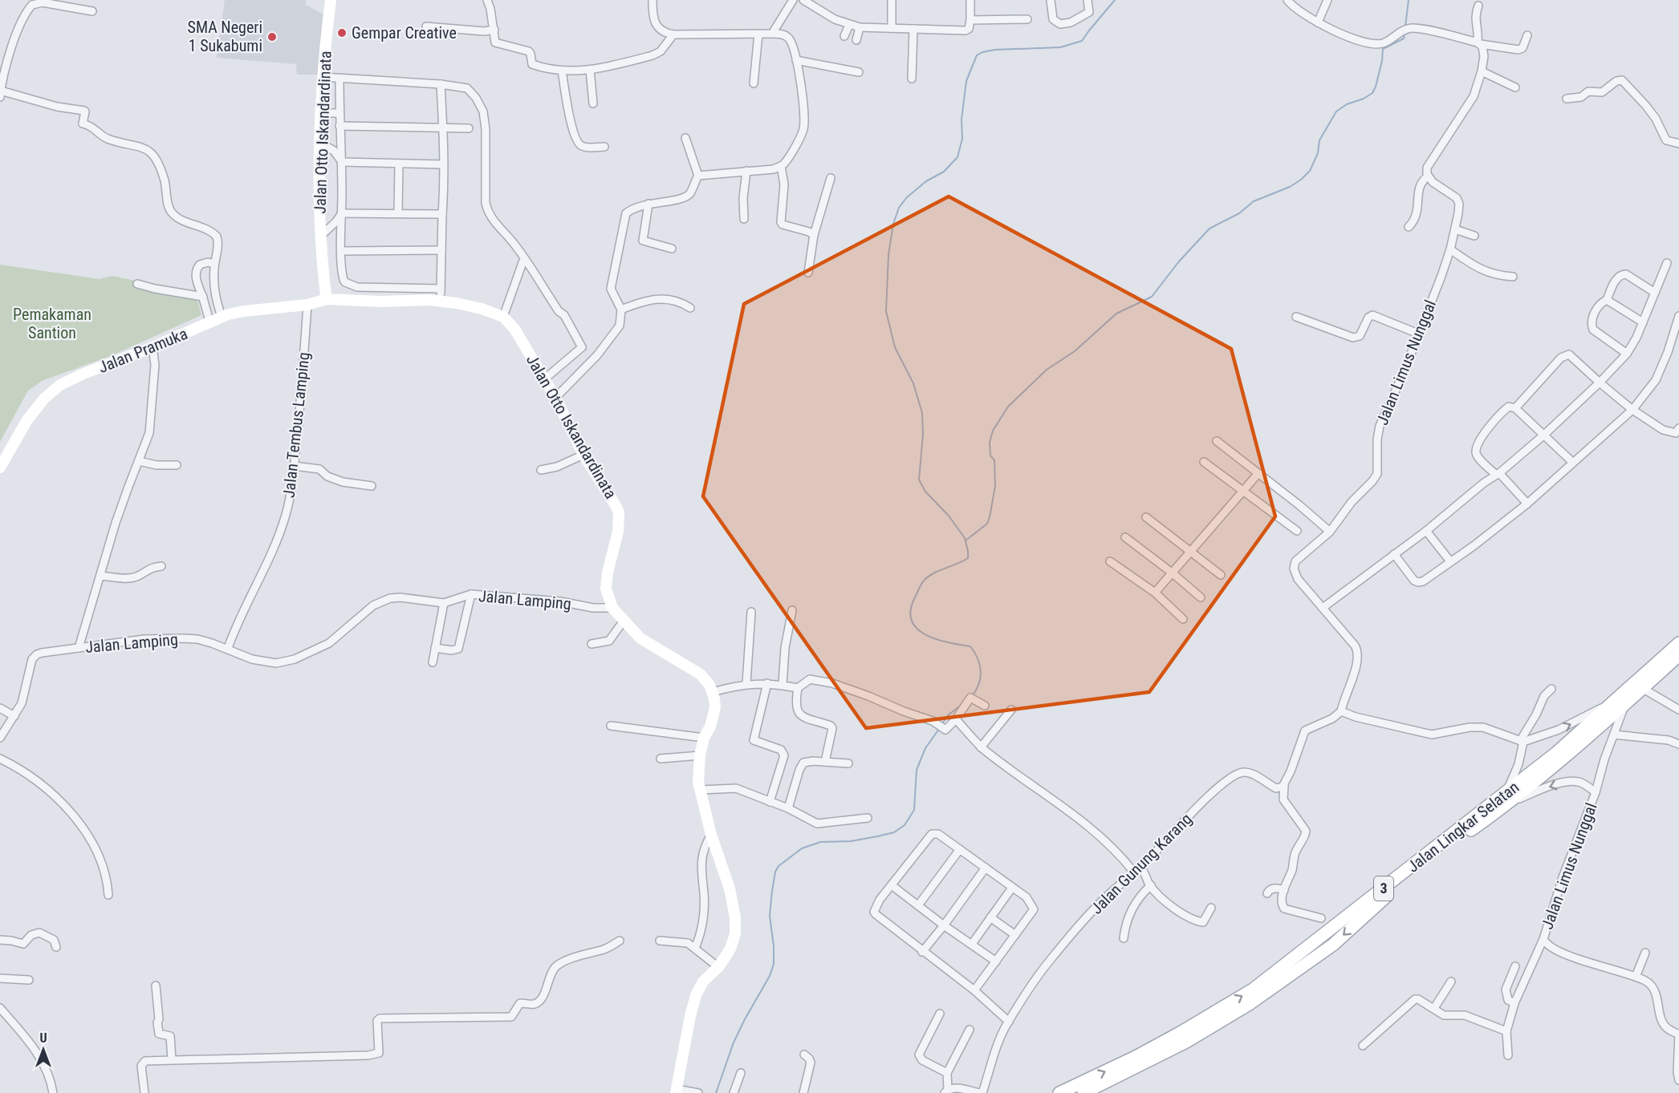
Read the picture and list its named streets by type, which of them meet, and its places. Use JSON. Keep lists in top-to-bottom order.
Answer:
{
  "streets": {
    "main road": [
      "Jalan Otto Iskandardinata",
      "Jalan Pramuka",
      "Jalan Lingkar Selatan",
      "3"
    ],
    "street": [
      "Jalan Limus Nunggal",
      "Jalan Tembus Lamping",
      "Jalan Lamping",
      "Jalan Gunung Karang"
    ]
  },
  "crossings": [
    ["Jalan Otto Iskandardinata", "Jalan Pramuka"],
    ["Jalan Otto Iskandardinata", "Jalan Lamping"],
    ["Jalan Pramuka", "Jalan Tembus Lamping"],
    ["Jalan Limus Nunggal", "Jalan Lingkar Selatan"],
    ["Jalan Tembus Lamping", "Jalan Lamping"]
  ],
  "parks": ["Pemakaman Santion"],
  "places": ["Gempar Creative", "SMA Negeri 1 Sukabumi"],
  "north": "top"
}
